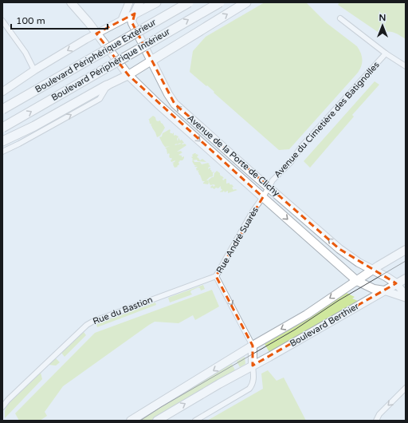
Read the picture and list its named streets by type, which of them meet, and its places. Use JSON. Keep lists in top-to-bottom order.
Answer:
{
  "streets": {
    "highway": ["Boulevard Périphérique Extérieur", "Boulevard Périphérique Intérieur"],
    "main road": ["Avenue de la Porte de Clichy", "Boulevard Berthier"],
    "street": ["Avenue du Cimetière des Batignolles", "Rue André Suarès", "Rue du Bastion"]
  },
  "crossings": [
    ["Avenue du Cimetière des Batignolles", "Avenue de la Porte de Clichy"],
    ["Avenue du Cimetière des Batignolles", "Rue André Suarès"],
    ["Avenue de la Porte de Clichy", "Rue André Suarès"],
    ["Avenue de la Porte de Clichy", "Boulevard Berthier"],
    ["Rue André Suarès", "Rue du Bastion"],
    ["Rue André Suarès", "Boulevard Berthier"]
  ],
  "one_way": ["Rue André Suarès"],
  "scale_bar": "100 m",
  "north": "top"
}
